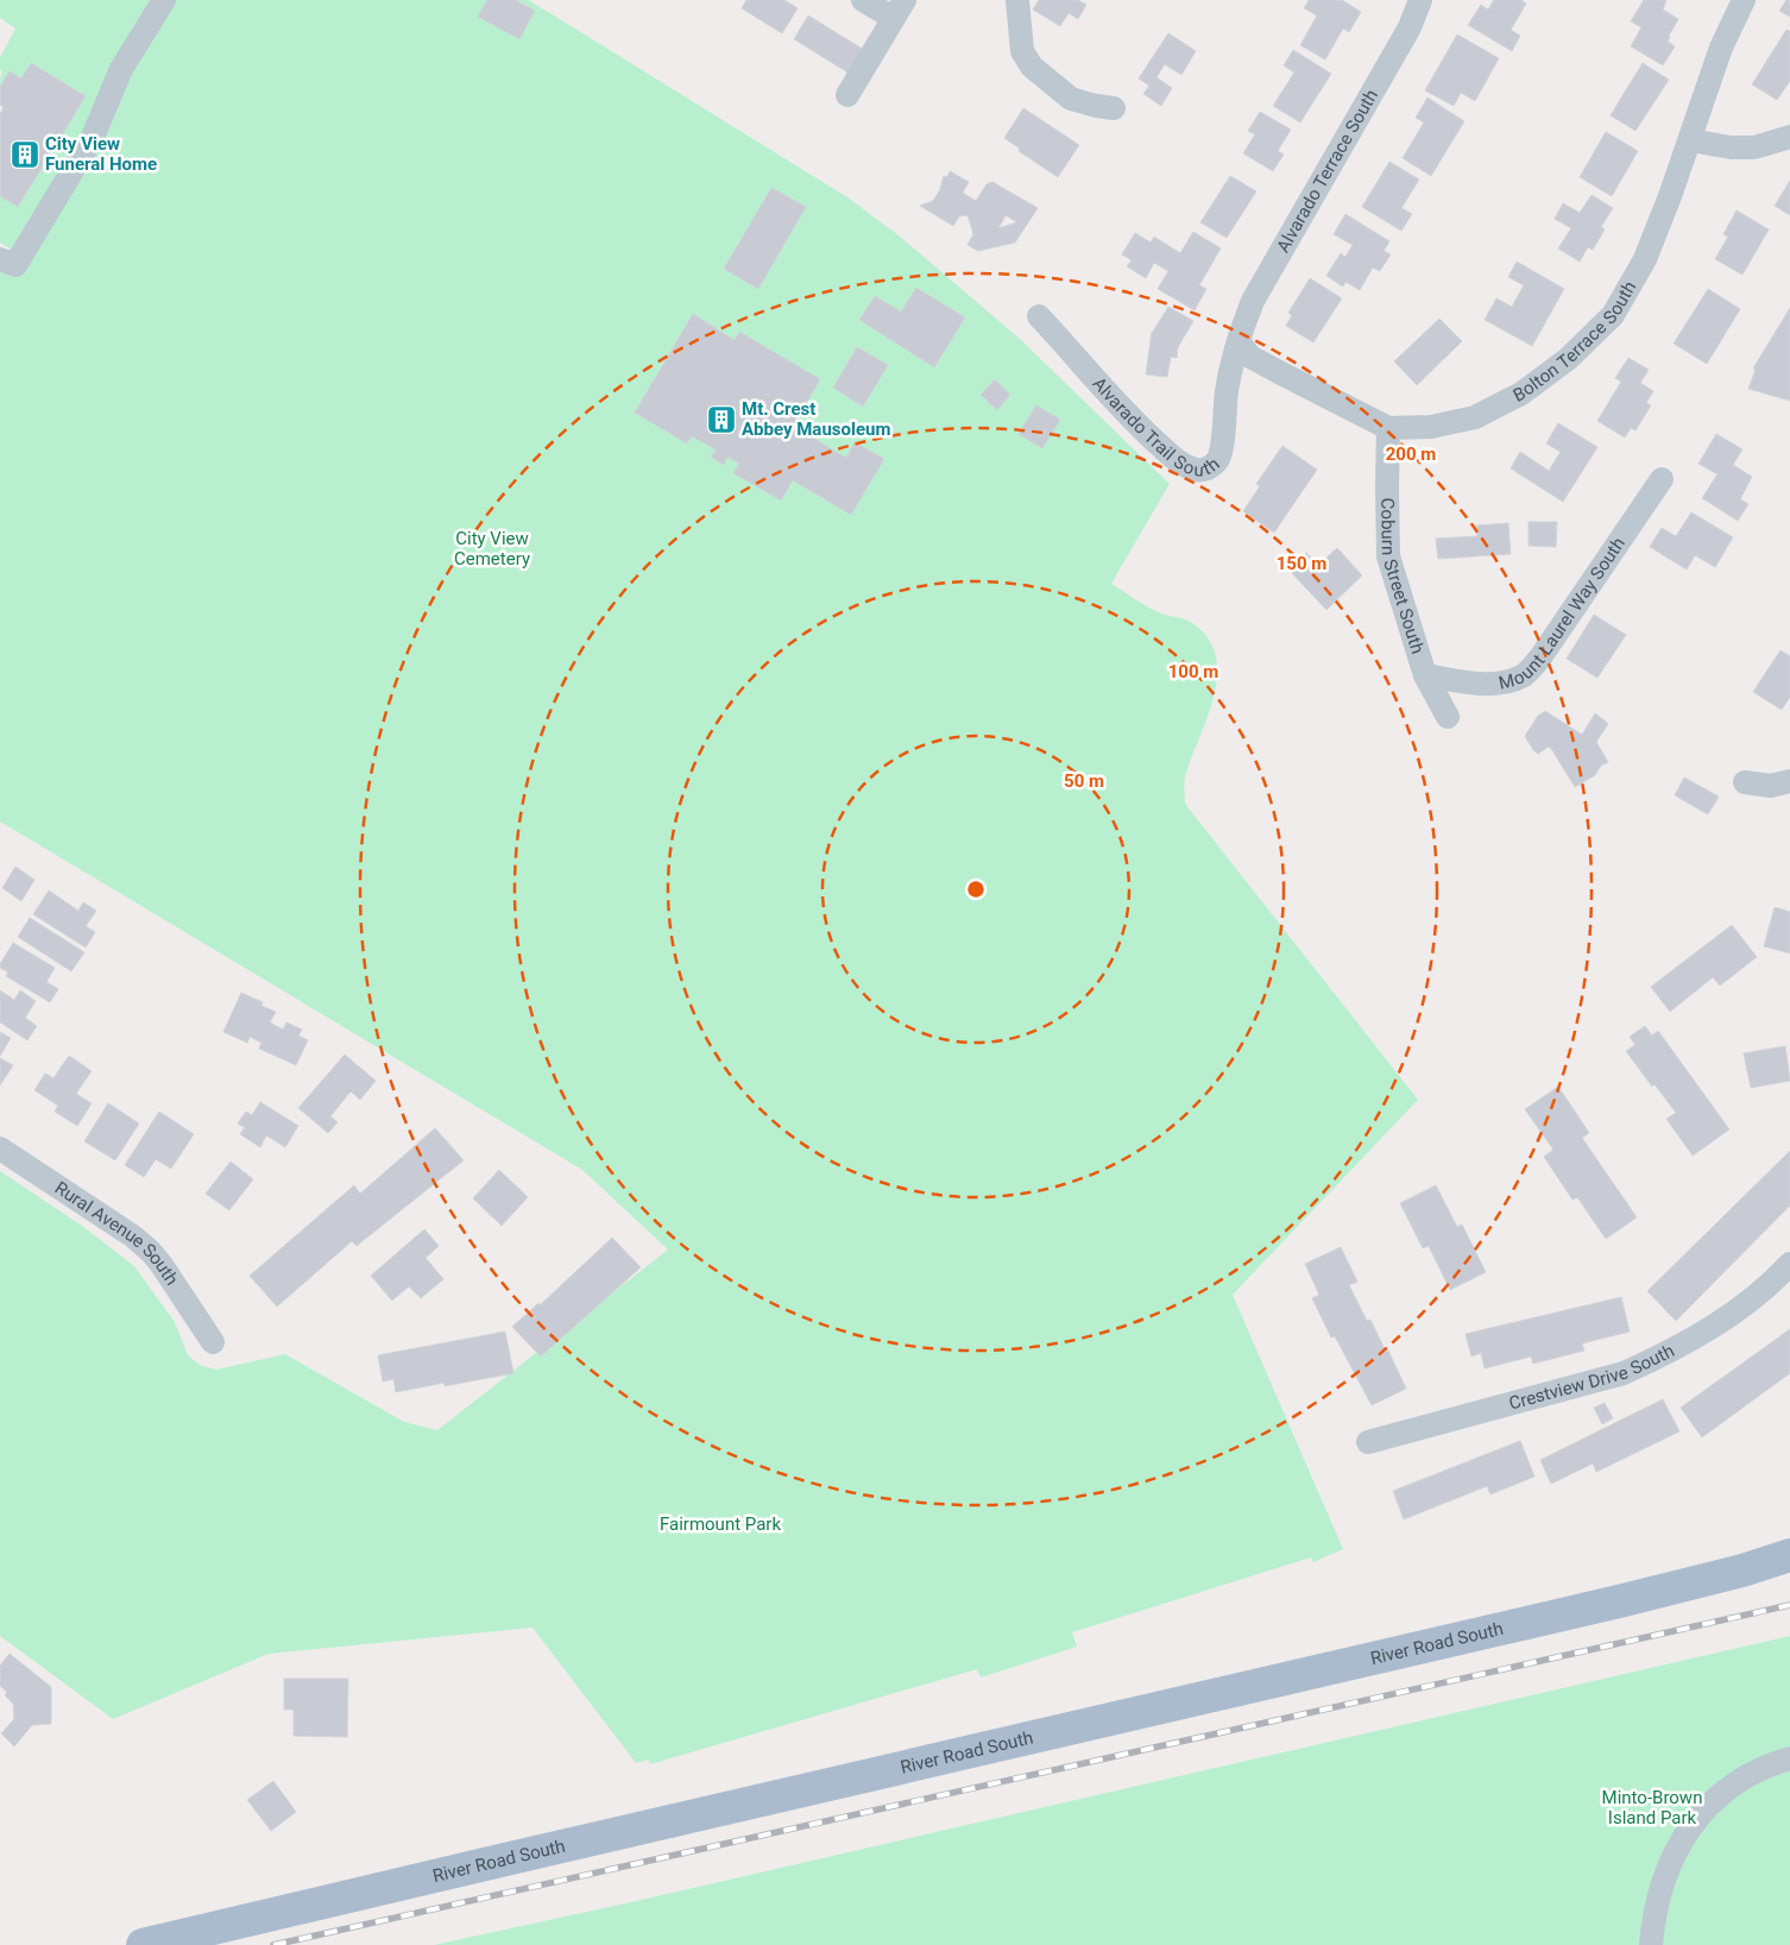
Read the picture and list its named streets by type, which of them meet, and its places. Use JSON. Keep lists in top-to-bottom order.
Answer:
{
  "streets": {
    "main road": ["River Road South"],
    "street": [
      "Alvarado Terrace South",
      "Bolton Terrace South",
      "Alvarado Trail South",
      "Coburn Street South",
      "Mount Laurel Way South",
      "Rural Avenue South",
      "Crestview Drive South"
    ]
  },
  "crossings": [
    ["Alvarado Terrace South", "Bolton Terrace South"],
    ["Alvarado Terrace South", "Alvarado Trail South"],
    ["Bolton Terrace South", "Alvarado Trail South"],
    ["Bolton Terrace South", "Coburn Street South"],
    ["Coburn Street South", "Mount Laurel Way South"]
  ],
  "parks": ["City View Cemetery", "Fairmount Park", "Minto-Brown Island Park"],
  "places": {
    "building": ["City View Funeral Home", "Mt. Crest Abbey Mausoleum"]
  },
  "rings": [
    "200 m",
    "150 m",
    "100 m",
    "50 m"
  ]
}
